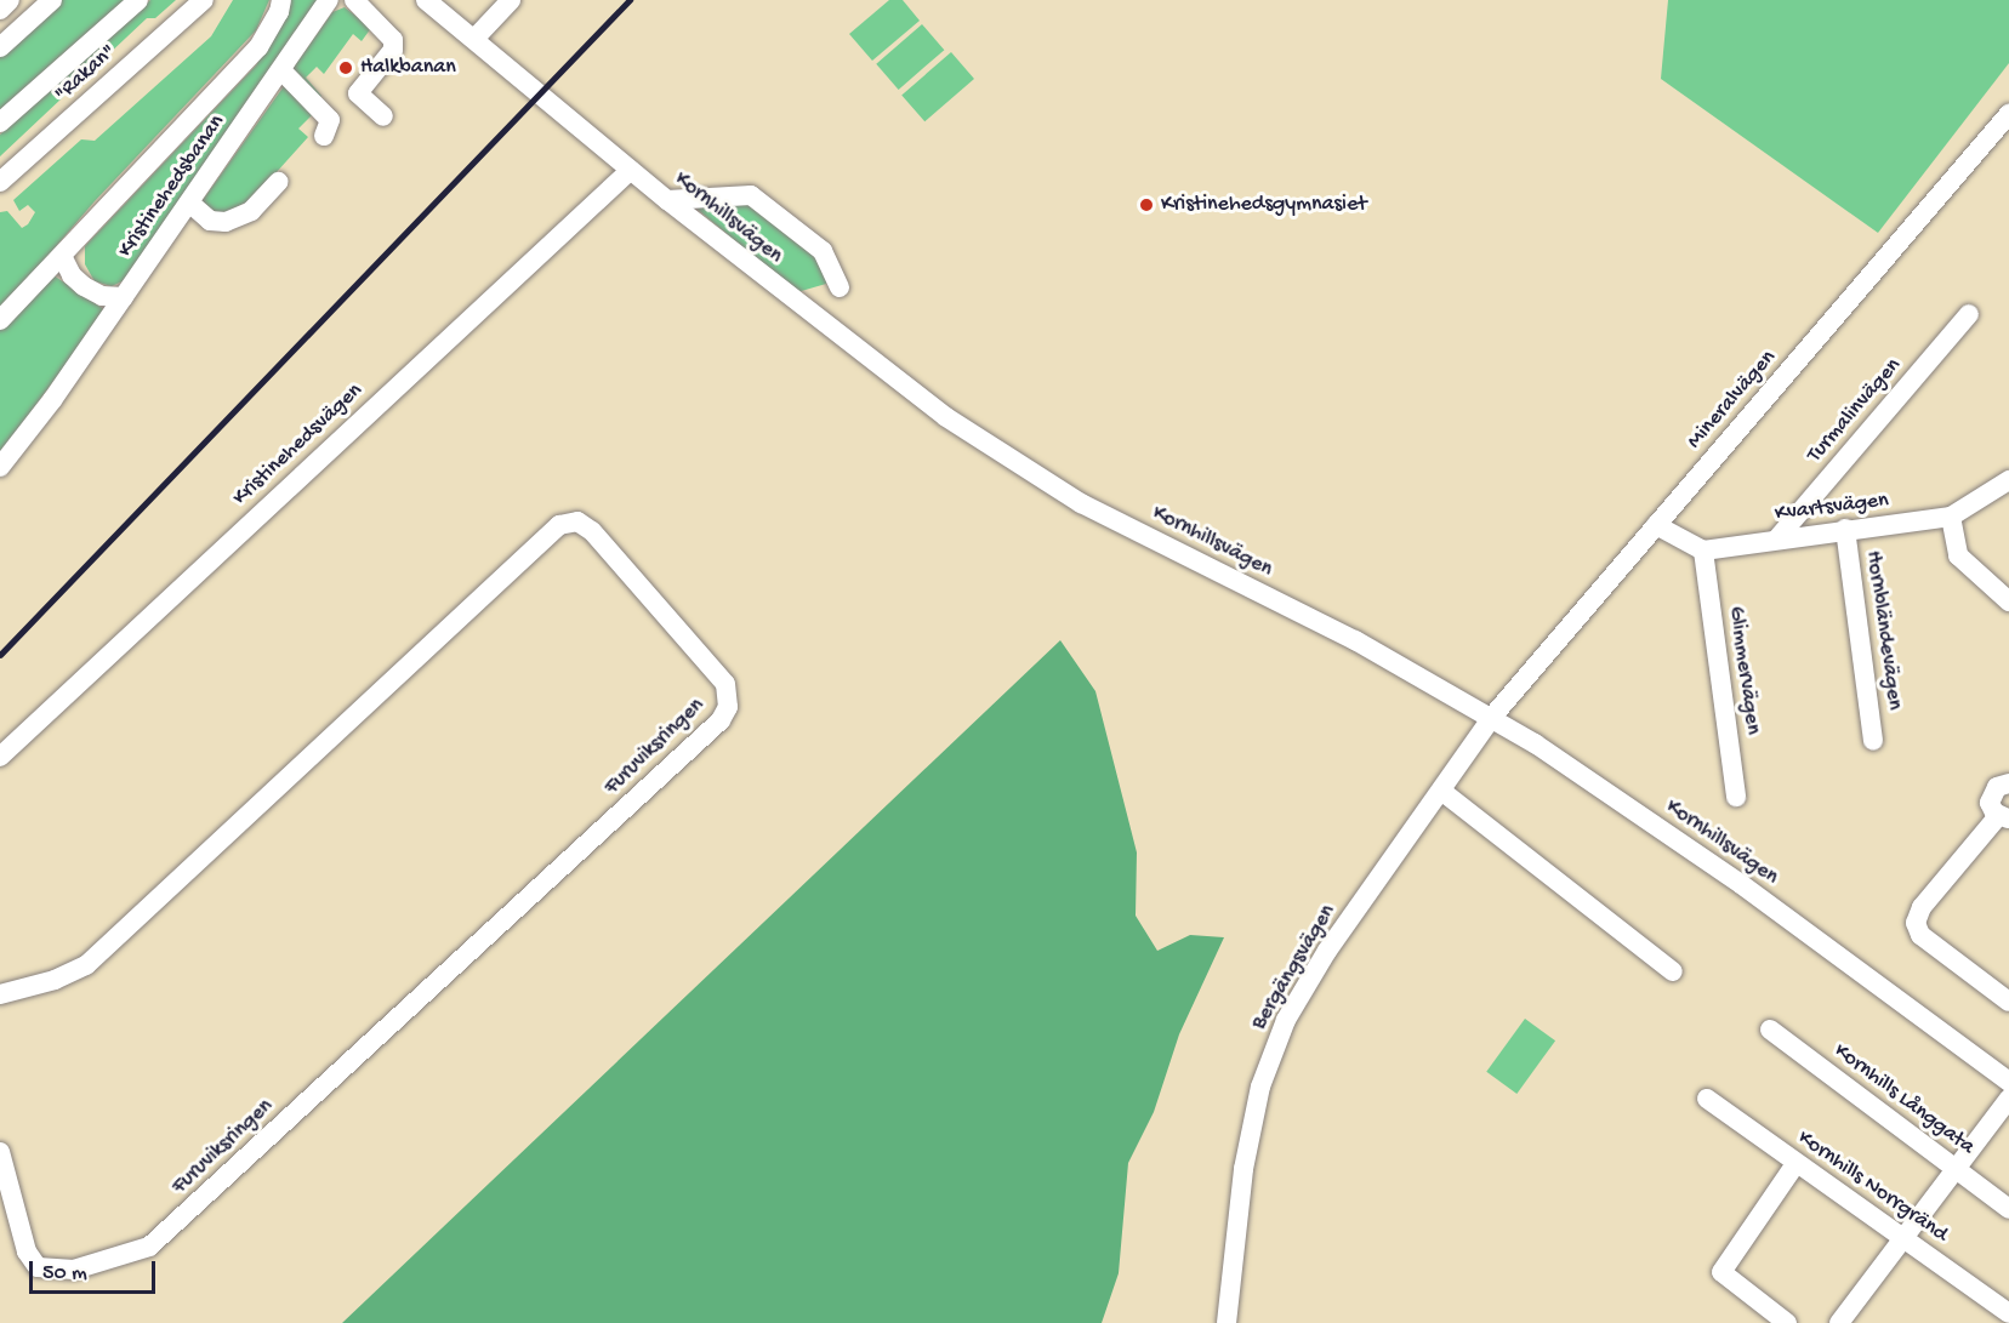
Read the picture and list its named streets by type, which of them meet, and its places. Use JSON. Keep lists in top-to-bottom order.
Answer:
{
  "streets": {
    "street": [
      "\"Rakan\"",
      "Kristinehedsbanan",
      "Kornhillsvägen",
      "Mineralvägen",
      "Turmalinvägen",
      "Kristinehedsvägen",
      "Kvartsvägen",
      "Hornbländevägen",
      "Glimmervägen",
      "Furuviksringen",
      "Bergängsvägen",
      "Kornhills Långgata",
      "Kornhills Norrgränd"
    ]
  },
  "crossings": [
    ["Kornhillsvägen", "Mineralvägen"],
    ["Kornhillsvägen", "Kristinehedsvägen"],
    ["Kornhillsvägen", "Bergängsvägen"],
    ["Mineralvägen", "Bergängsvägen"],
    ["Turmalinvägen", "Kvartsvägen"],
    ["Kvartsvägen", "Hornbländevägen"],
    ["Kvartsvägen", "Glimmervägen"]
  ],
  "places": ["Halkbanan", "Kristinehedsgymnasiet"],
  "scale_bar": "50 m"
}
